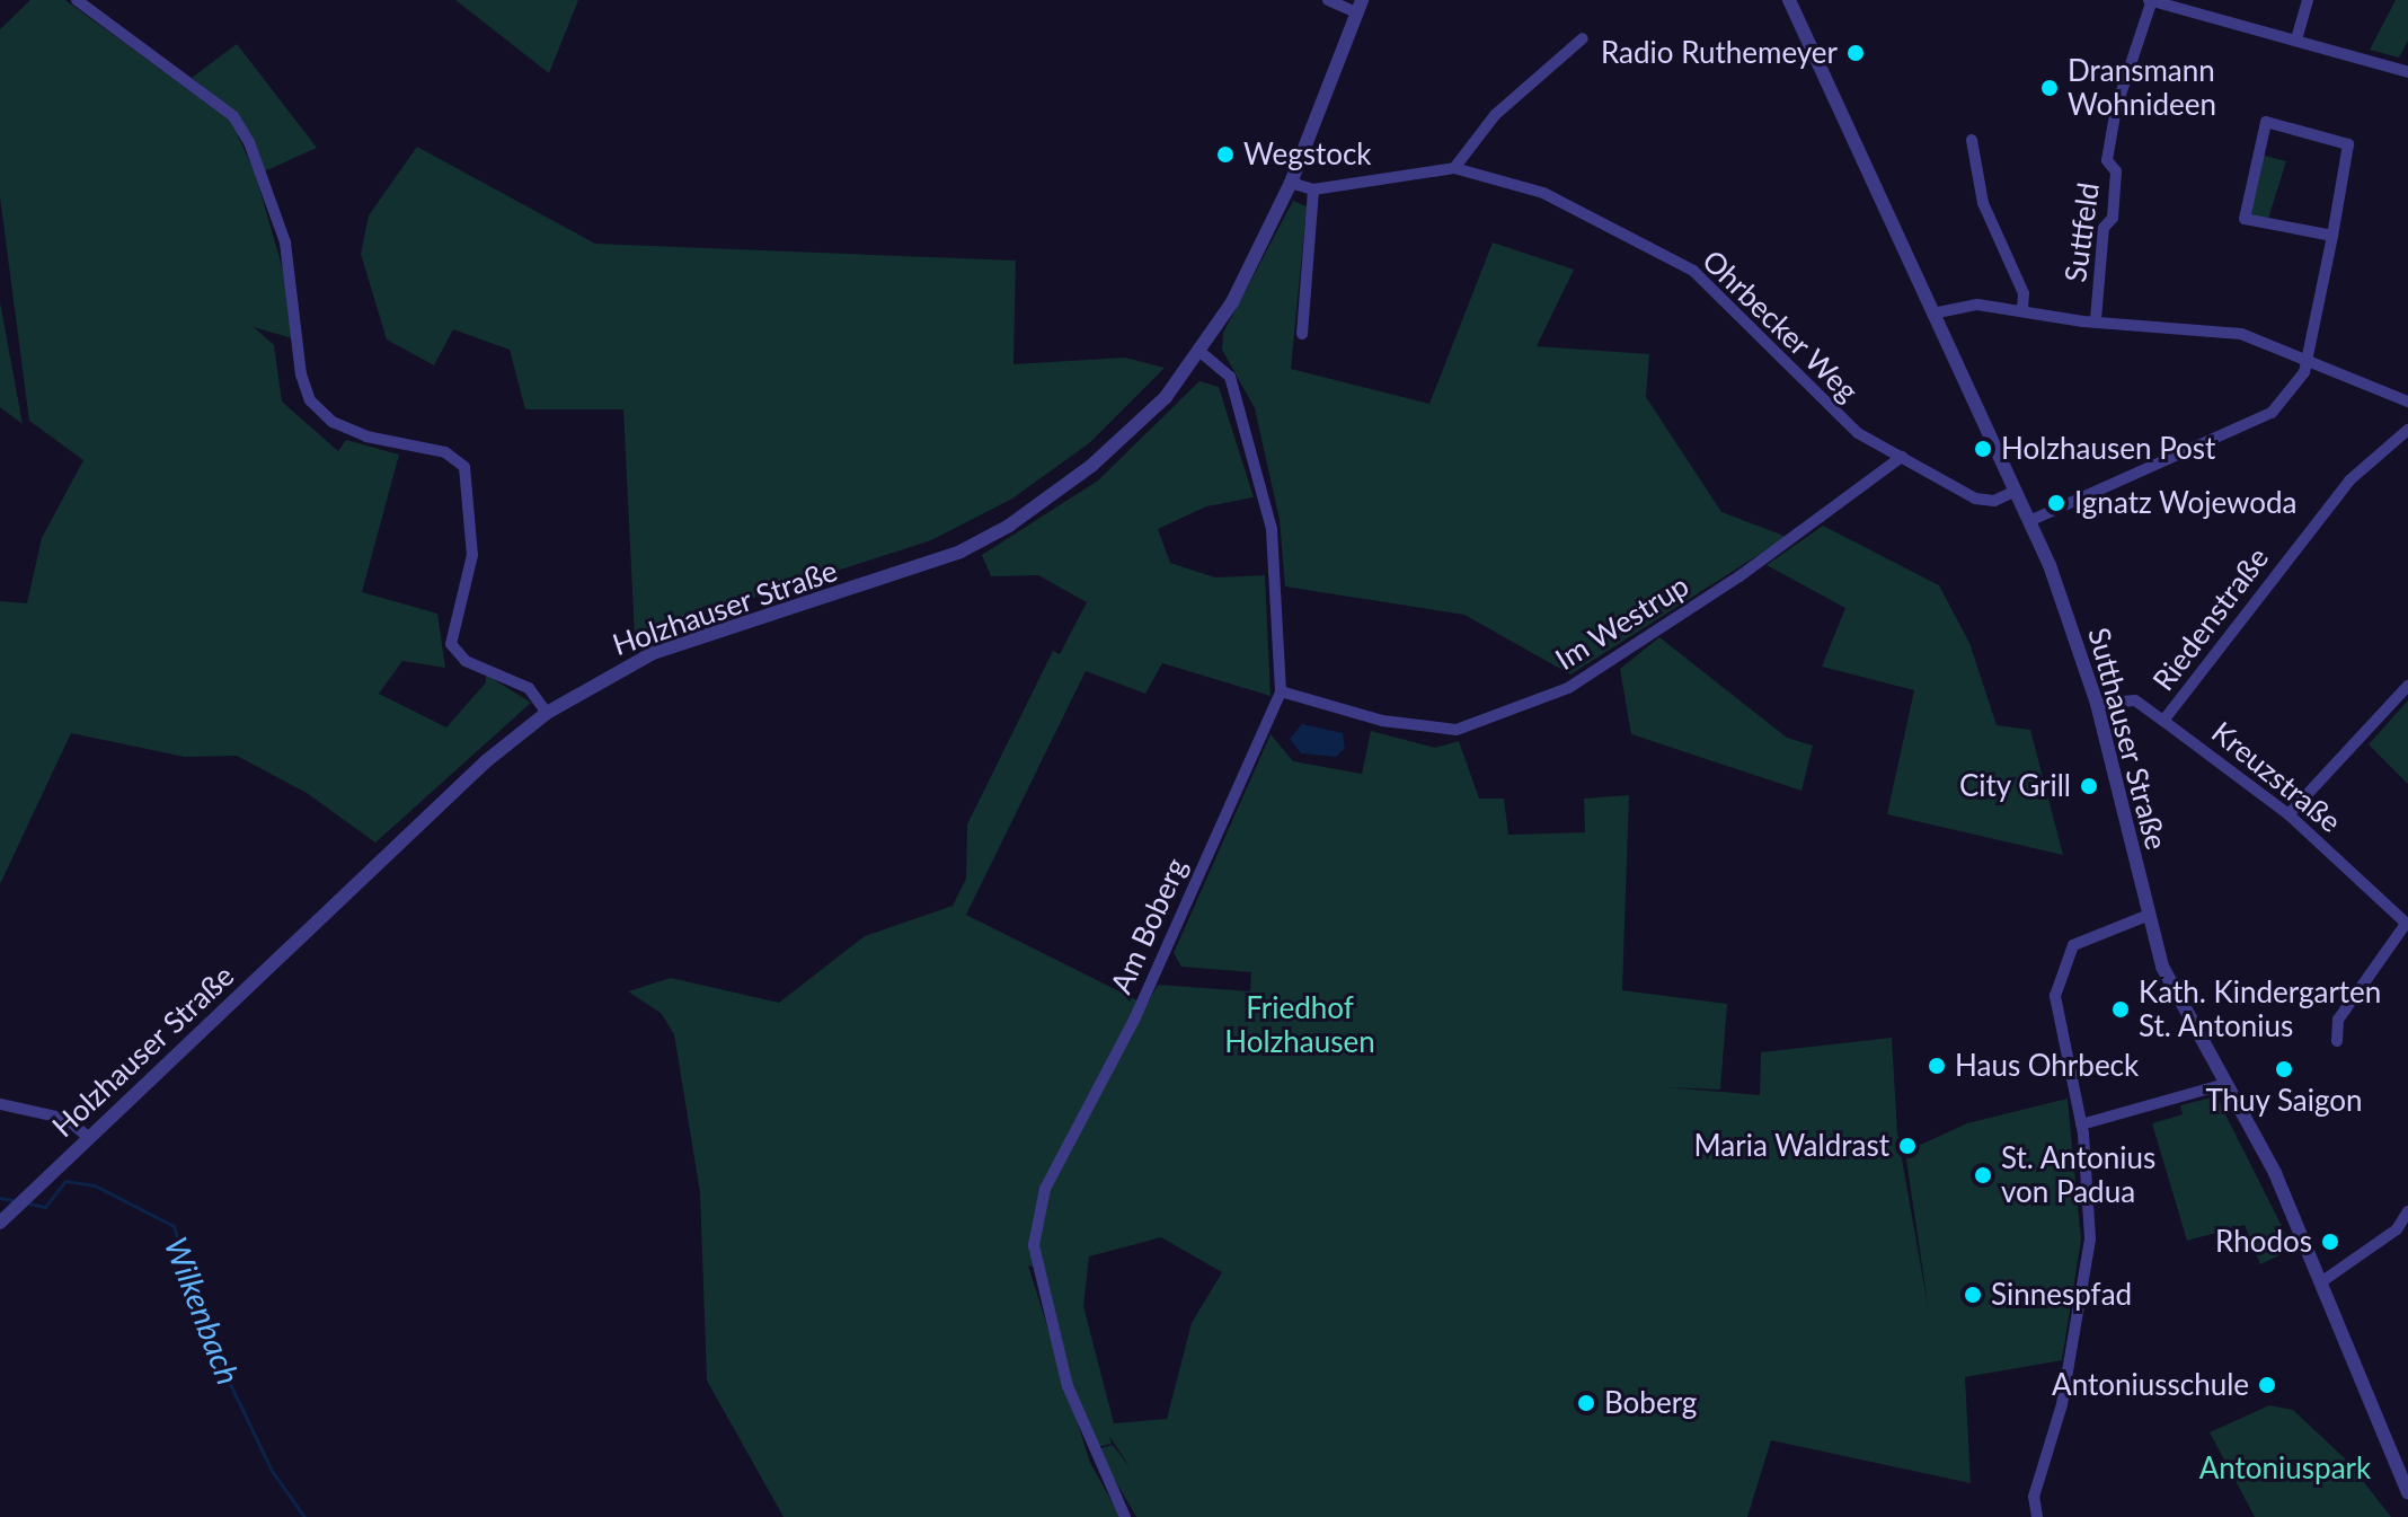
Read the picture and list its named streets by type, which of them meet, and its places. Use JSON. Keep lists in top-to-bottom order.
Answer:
{
  "streets": {
    "street": [
      "Suttfeld",
      "Ohrbecker Weg",
      "Holzhauser Straße",
      "Riedenstraße",
      "Im Westrup",
      "Sutthauser Straße",
      "Kreuzstraße",
      "Am Boberg"
    ]
  },
  "crossings": [
    ["Ohrbecker Weg", "Holzhauser Straße"],
    ["Ohrbecker Weg", "Im Westrup"],
    ["Ohrbecker Weg", "Sutthauser Straße"],
    ["Holzhauser Straße", "Am Boberg"],
    ["Riedenstraße", "Kreuzstraße"],
    ["Im Westrup", "Am Boberg"],
    ["Sutthauser Straße", "Kreuzstraße"]
  ],
  "water": ["Wilkenbach"],
  "parks": ["Friedhof Holzhausen", "Antoniuspark"],
  "places": [
    "Radio Ruthemeyer",
    "Dransmann Wohnideen",
    "Wegstock",
    "Holzhausen Post",
    "Ignatz Wojewoda",
    "City Grill",
    "Kath. Kindergarten St. Antonius",
    "Haus Ohrbeck",
    "Thuy Saigon",
    "Maria Waldrast",
    "St. Antonius von Padua",
    "Rhodos",
    "Sinnespfad",
    "Antoniusschule",
    "Boberg"
  ]
}
